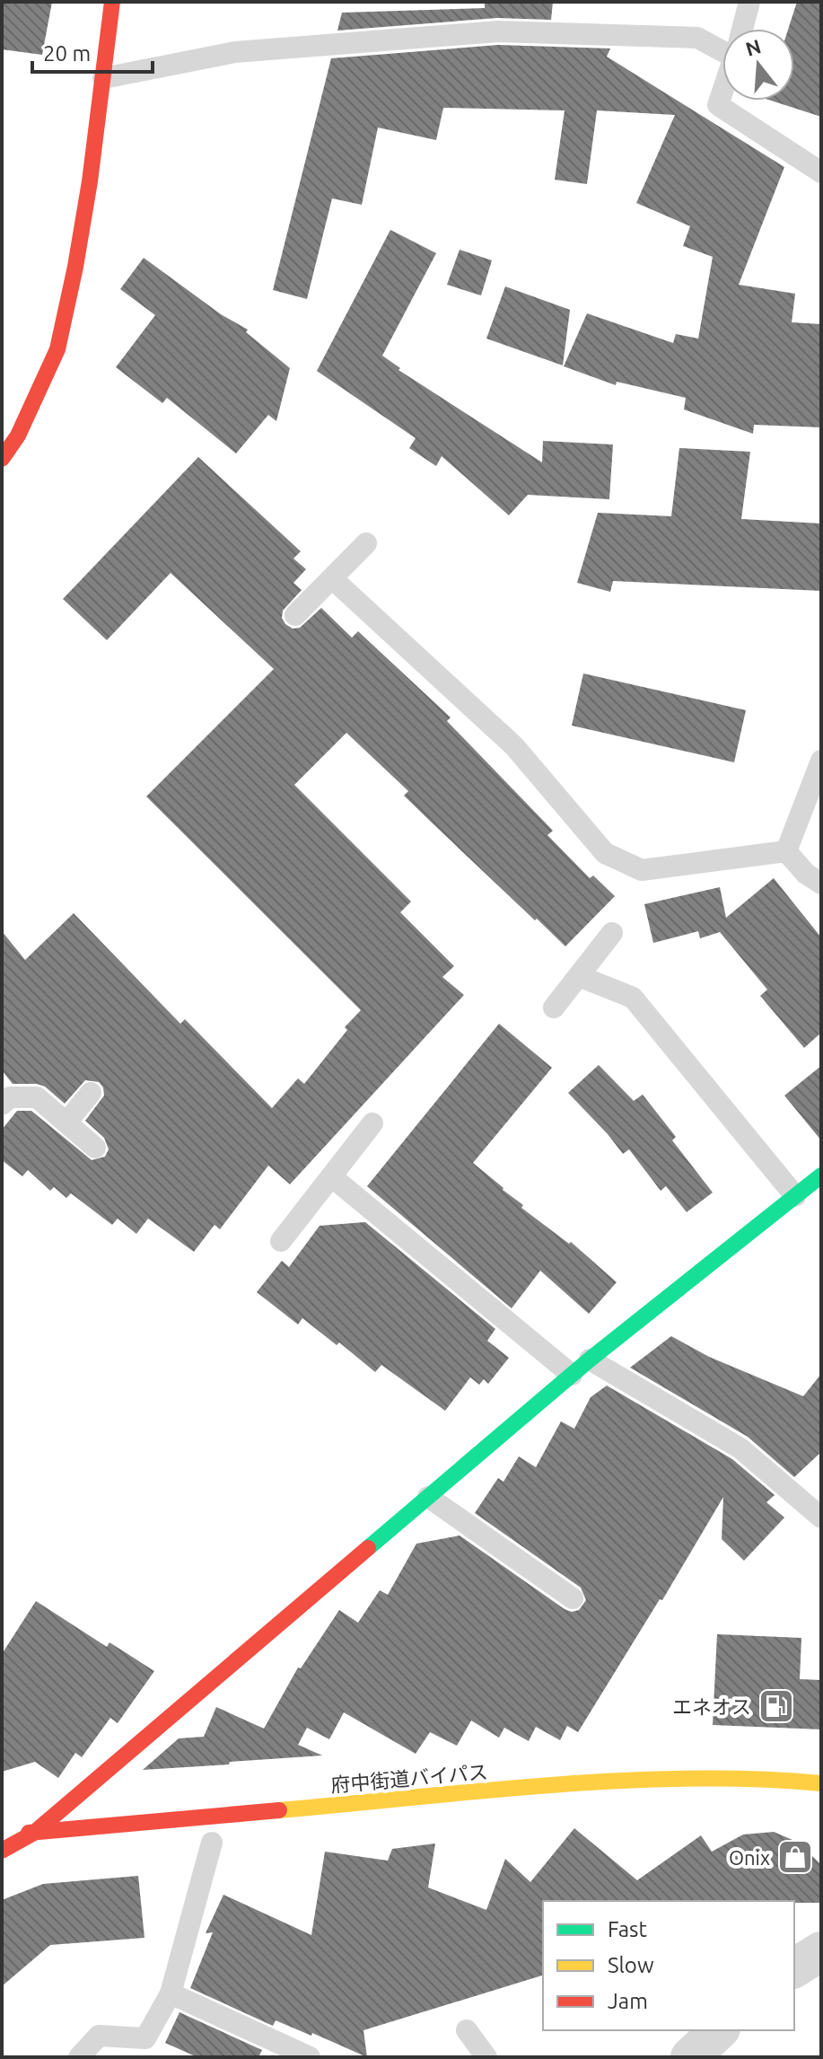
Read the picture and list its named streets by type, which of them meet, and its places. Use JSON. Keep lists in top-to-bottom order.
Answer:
{
  "streets": {
    "street": ["府中街道バイパス"]
  },
  "places": {
    "fuel station": ["エネオス"],
    "shop": ["Onix"]
  },
  "legend": ["Fast", "Slow", "Jam"],
  "scale_bar": "20 m",
  "north": "top"
}
